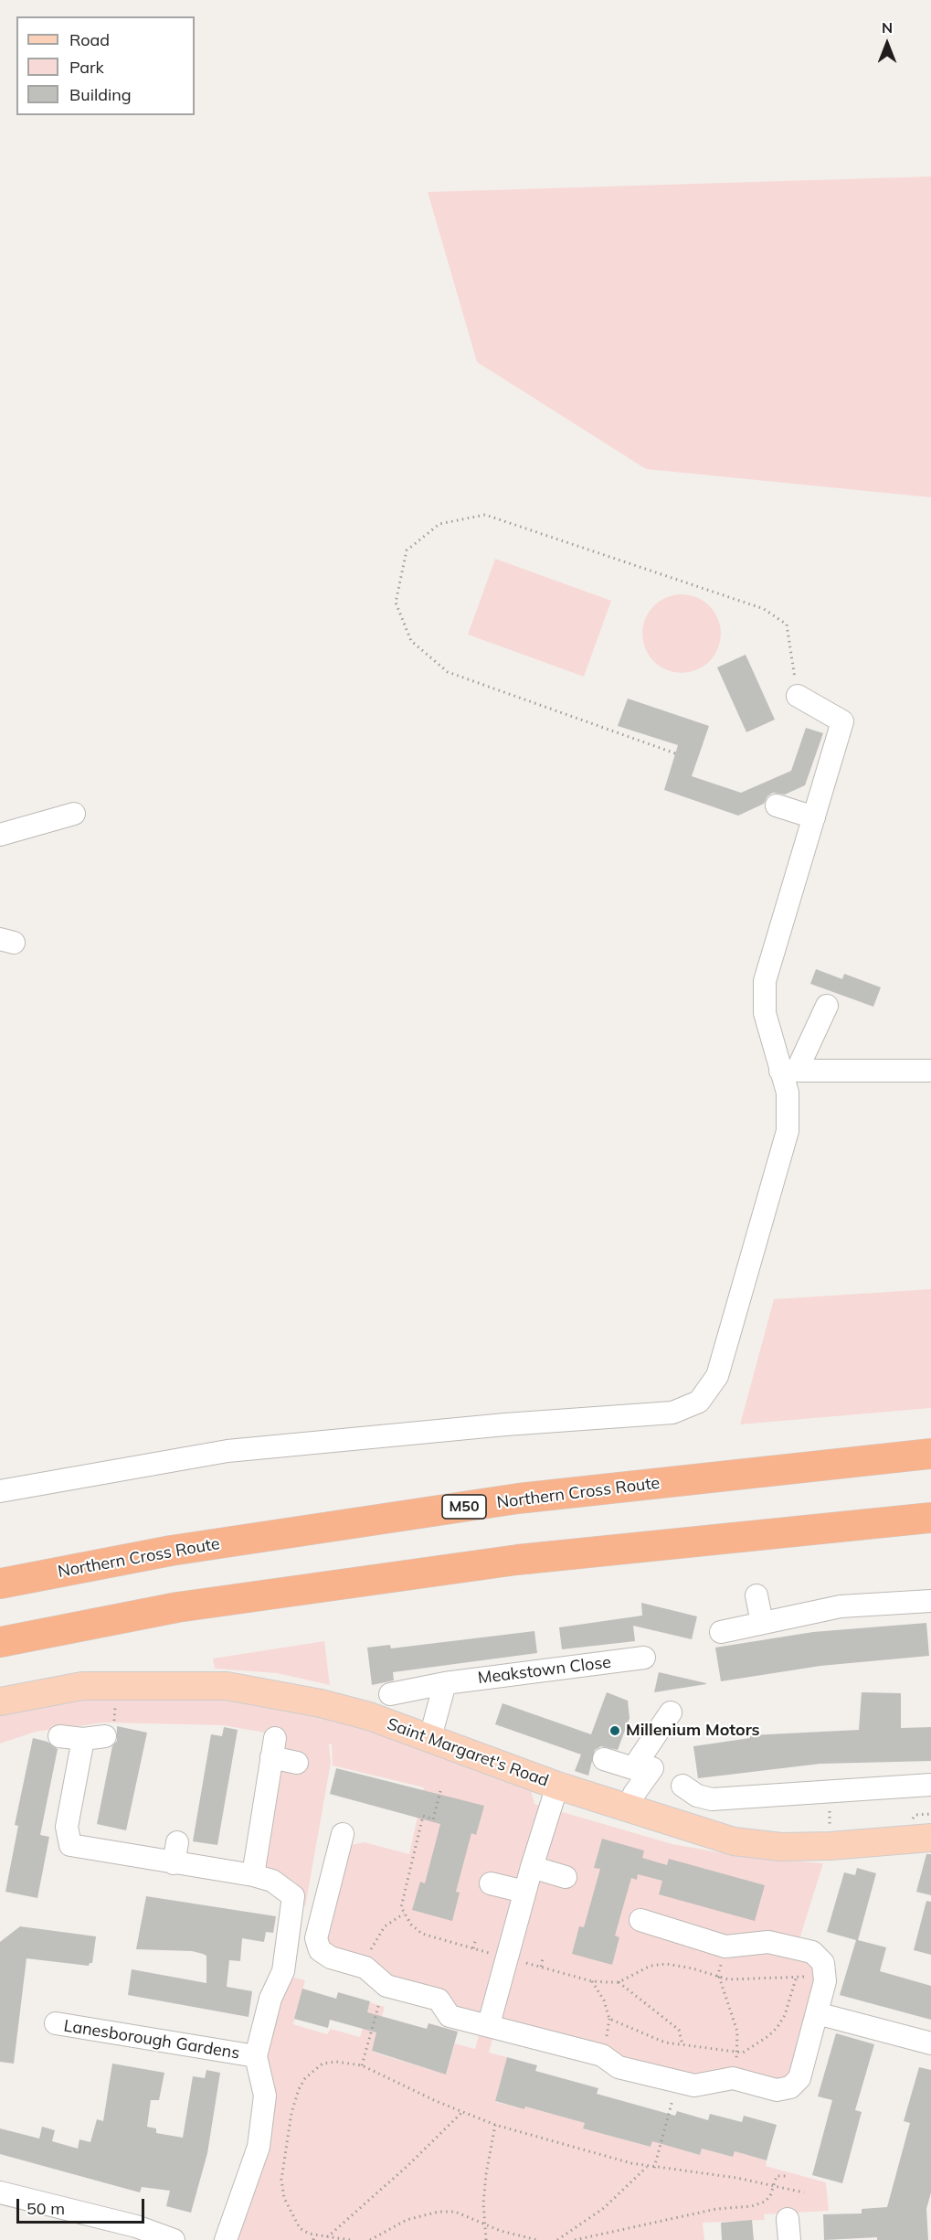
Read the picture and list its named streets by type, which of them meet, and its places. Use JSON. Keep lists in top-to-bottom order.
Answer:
{
  "streets": {
    "highway": ["Northern Cross Route", "M50"],
    "main road": ["Saint Margaret's Road"],
    "street": ["Meakstown Close", "Lanesborough Gardens"]
  },
  "places": ["Millenium Motors"],
  "legend": ["Road", "Park", "Building"],
  "scale_bar": "50 m",
  "north": "top"
}
